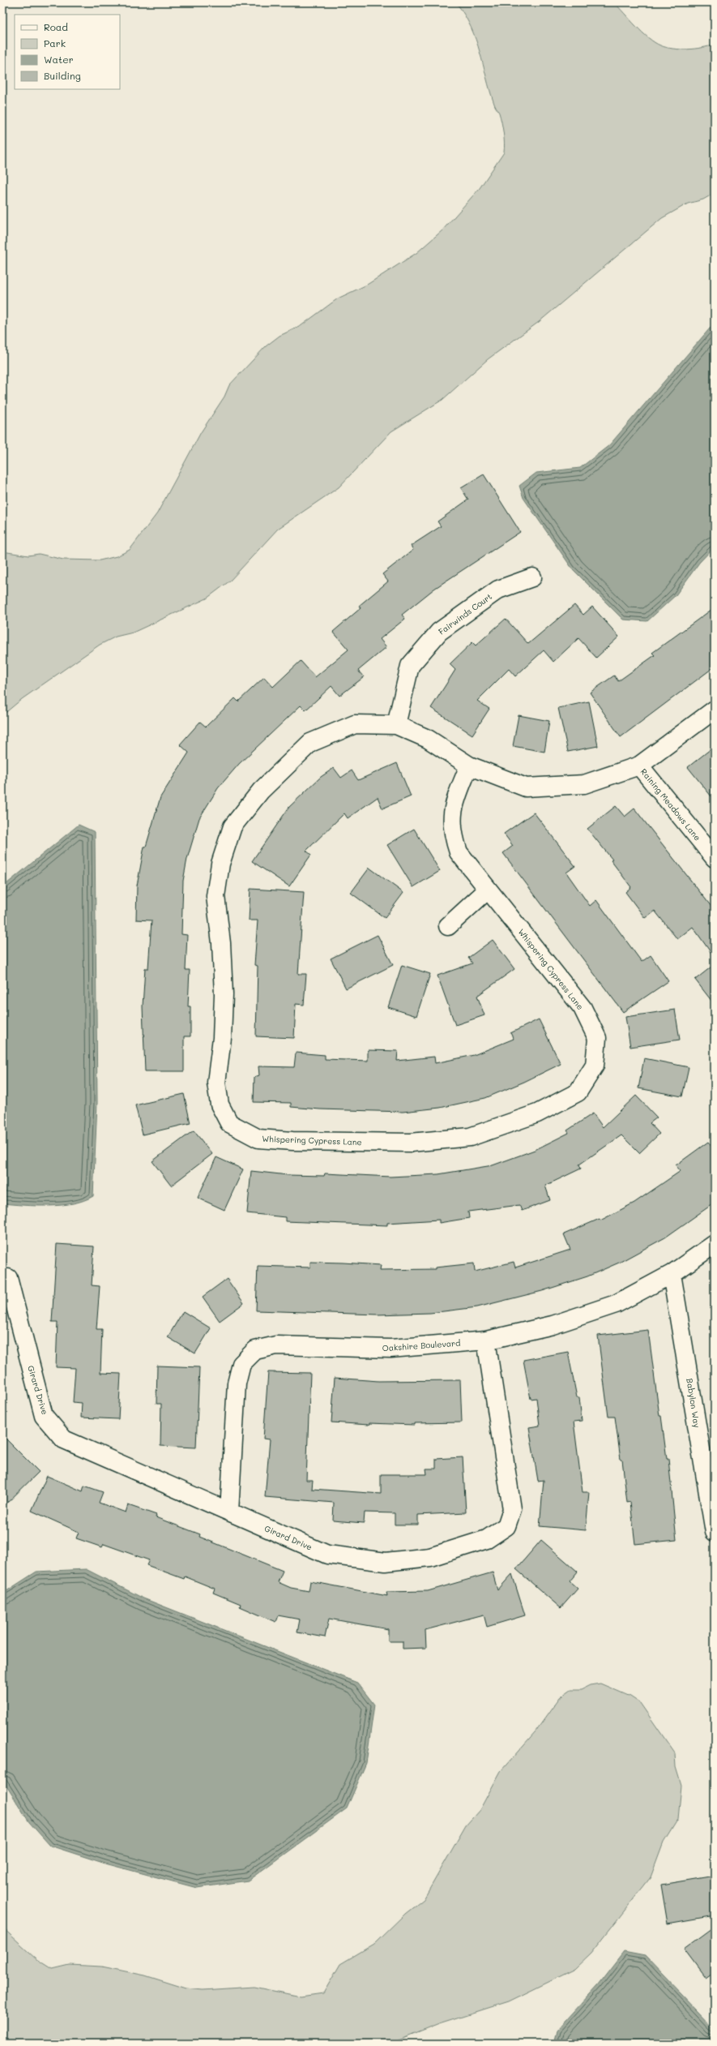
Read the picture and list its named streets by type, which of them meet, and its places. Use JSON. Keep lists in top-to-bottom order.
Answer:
{
  "streets": {
    "street": [
      "Fairwinds Court",
      "Raining Meadows Lane",
      "Whispering Cypress Lane",
      "Oakshire Boulevard",
      "Girard Drive",
      "Babylon Way"
    ]
  },
  "crossings": [
    ["Fairwinds Court", "Whispering Cypress Lane"],
    ["Raining Meadows Lane", "Whispering Cypress Lane"],
    ["Oakshire Boulevard", "Girard Drive"],
    ["Oakshire Boulevard", "Babylon Way"]
  ],
  "legend": [
    "Road",
    "Park",
    "Water",
    "Building"
  ]
}
